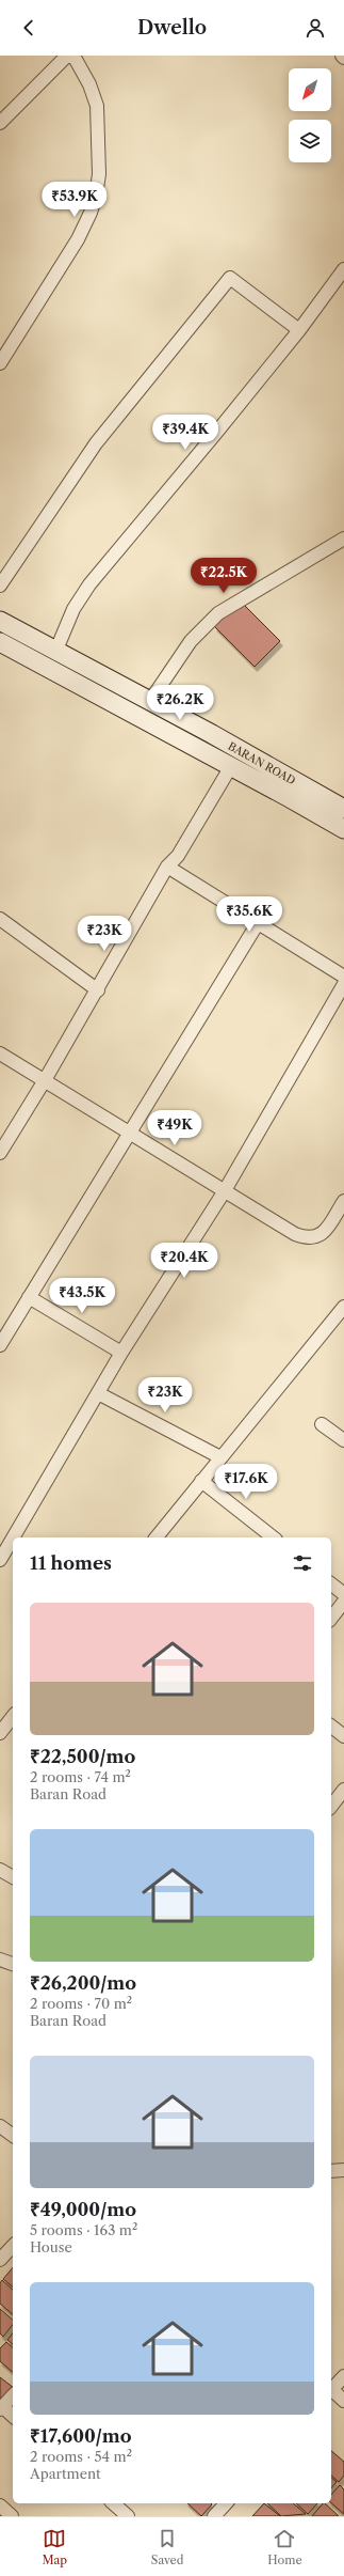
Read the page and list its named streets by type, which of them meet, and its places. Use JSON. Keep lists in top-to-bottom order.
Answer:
{
  "streets": {
    "main road": ["BARAN ROAD"]
  },
  "north": "bottom left",
  "page": {
    "header": "Dwello",
    "price": [
      "₹53.9K",
      "₹39.4K",
      "₹22.5K",
      "₹26.2K",
      "₹35.6K",
      "₹23K",
      "₹49K",
      "₹20.4K",
      "₹43.5K",
      "₹23K",
      "₹17.6K"
    ],
    "heading": "11 homes",
    "list": [
      {
        "name": "₹22,500/mo",
        "note": "2 rooms · 74 m² · Baran Road"
      },
      {
        "name": "₹26,200/mo",
        "note": "2 rooms · 70 m² · Baran Road"
      },
      {
        "name": "₹49,000/mo",
        "note": "5 rooms · 163 m² · House"
      },
      {
        "name": "₹17,600/mo",
        "note": "2 rooms · 54 m² · Apartment"
      }
    ],
    "tabs": ["Map", "Saved", "Home"]
  }
}
